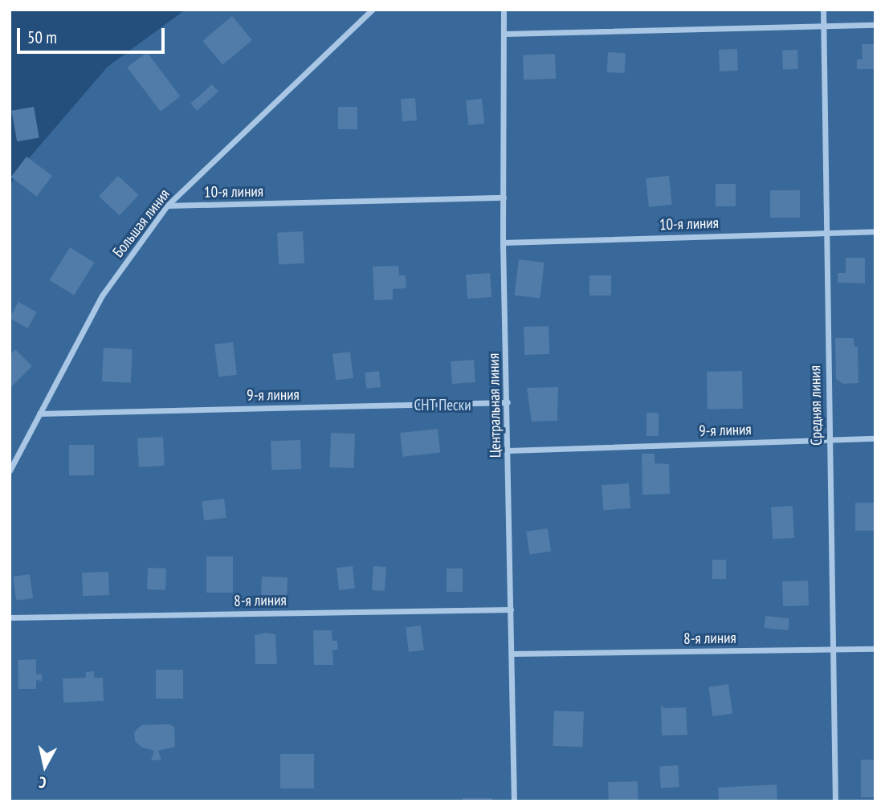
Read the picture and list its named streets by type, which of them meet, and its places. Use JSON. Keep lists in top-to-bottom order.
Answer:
{
  "streets": {
    "street": [
      "10-я линия",
      "Большая линия",
      "9-я линия",
      "Центральная линия",
      "Средняя линия",
      "8-я линия"
    ]
  },
  "crossings": [
    ["10-я линия", "Большая линия"],
    ["10-я линия", "Центральная линия"],
    ["10-я линия", "Средняя линия"],
    ["Большая линия", "9-я линия"],
    ["9-я линия", "Центральная линия"],
    ["9-я линия", "Средняя линия"],
    ["Центральная линия", "8-я линия"],
    ["Средняя линия", "8-я линия"]
  ],
  "parks": ["СНТ Пески"],
  "scale_bar": "50 m",
  "north": "bottom"
}
